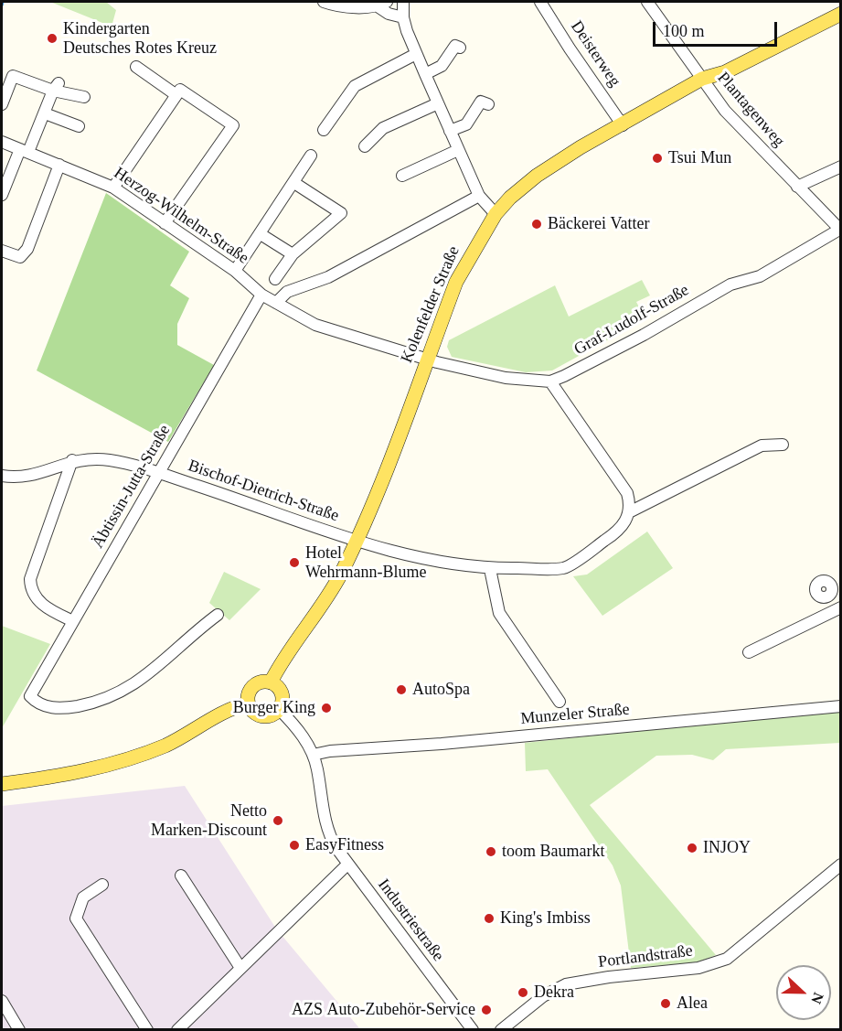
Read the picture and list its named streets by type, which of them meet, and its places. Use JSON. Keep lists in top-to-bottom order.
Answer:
{
  "streets": {
    "main road": ["Kolenfelder Straße"],
    "street": [
      "Deisterweg",
      "Plantagenweg",
      "Herzog-Wilhelm-Straße",
      "Graf-Ludolf-Straße",
      "Äbtissin-Jutta-Straße",
      "Bischof-Dietrich-Straße",
      "Munzeler Straße",
      "Industriestraße",
      "Portlandstraße"
    ]
  },
  "crossings": [
    ["Deisterweg", "Kolenfelder Straße"],
    ["Plantagenweg", "Kolenfelder Straße"],
    ["Plantagenweg", "Graf-Ludolf-Straße"],
    ["Herzog-Wilhelm-Straße", "Kolenfelder Straße"],
    ["Herzog-Wilhelm-Straße", "Äbtissin-Jutta-Straße"],
    ["Kolenfelder Straße", "Bischof-Dietrich-Straße"],
    ["Kolenfelder Straße", "Industriestraße"],
    ["Äbtissin-Jutta-Straße", "Bischof-Dietrich-Straße"],
    ["Munzeler Straße", "Industriestraße"]
  ],
  "places": [
    "Kindergarten Deutsches Rotes Kreuz",
    "Tsui Mun",
    "Bäckerei Vatter",
    "Hotel Wehrmann-Blume",
    "AutoSpa",
    "Burger King",
    "Netto Marken-Discount",
    "EasyFitness",
    "INJOY",
    "toom Baumarkt",
    "King's Imbiss",
    "Dekra",
    "Alea",
    "AZS Auto-Zubehör-Service"
  ],
  "scale_bar": "100 m",
  "north": "right"
}
